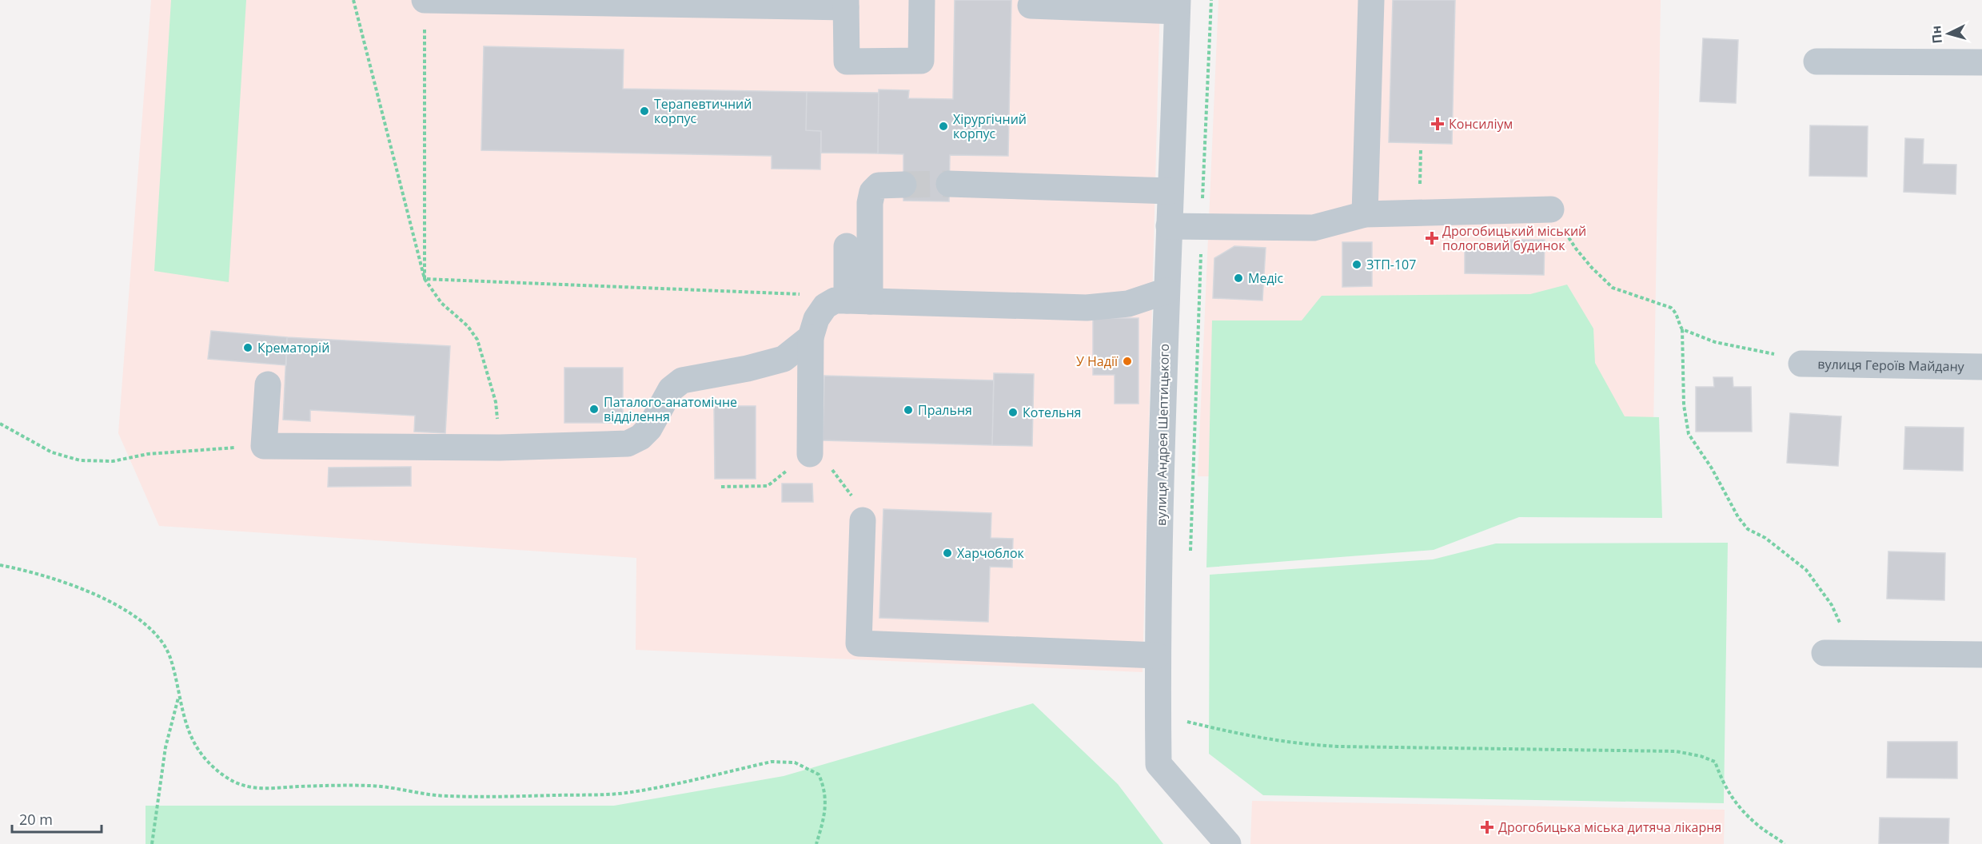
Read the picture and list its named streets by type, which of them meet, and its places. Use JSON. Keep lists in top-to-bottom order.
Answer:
{
  "streets": {
    "street": ["вулиця Героїв Майдану", "вулиця Андрея Шептицького"]
  },
  "places": {
    "other": [
      "Терапевтичний корпус",
      "Хірургічний корпус",
      "ЗТП-107",
      "Медіс",
      "Крематорій",
      "У Надії",
      "Паталого-анатомічне відділення",
      "Пральня",
      "Котельня",
      "Харчоблок"
    ],
    "health": ["Консиліум", "Дрогобицький міський пологовий будинок", "Дрогобицька міська дитяча лікарня"]
  },
  "scale_bar": "20 m",
  "north": "left"
}
